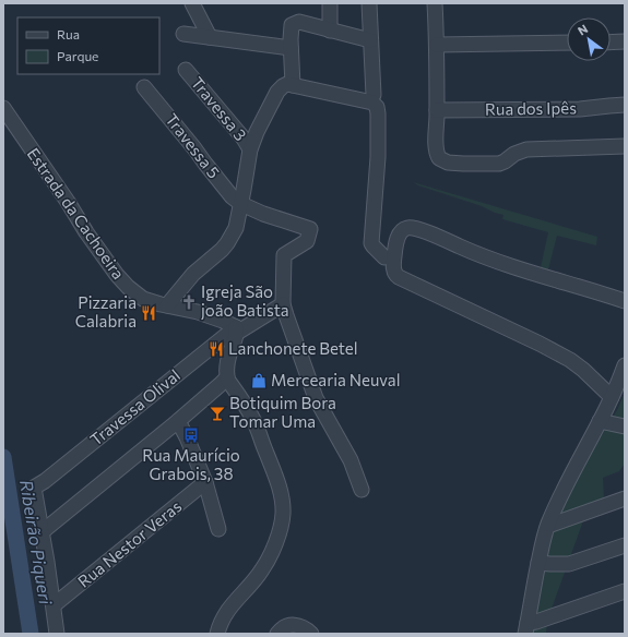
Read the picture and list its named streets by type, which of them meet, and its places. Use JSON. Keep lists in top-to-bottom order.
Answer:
{
  "streets": {
    "street": [
      "Travessa 3",
      "Rua dos Ipês",
      "Travessa 5",
      "Estrada da Cachoeira",
      "Travessa Olival",
      "Rua Nestor Veras"
    ]
  },
  "crossings": [
    ["Travessa 5", "Travessa Olival"],
    ["Estrada da Cachoeira", "Travessa Olival"]
  ],
  "water": ["Ribeirão Piqueri"],
  "places": {
    "church": ["Igreja São joão Batista"],
    "restaurant": ["Pizzaria Calabria", "Lanchonete Betel"],
    "shop": ["Mercearia Neuval"],
    "bar": ["Botiquim Bora Tomar Uma"],
    "bus stop": ["Rua Maurício Grabois, 38"]
  },
  "legend": ["Rua", "Parque"],
  "north": "top left"
}
